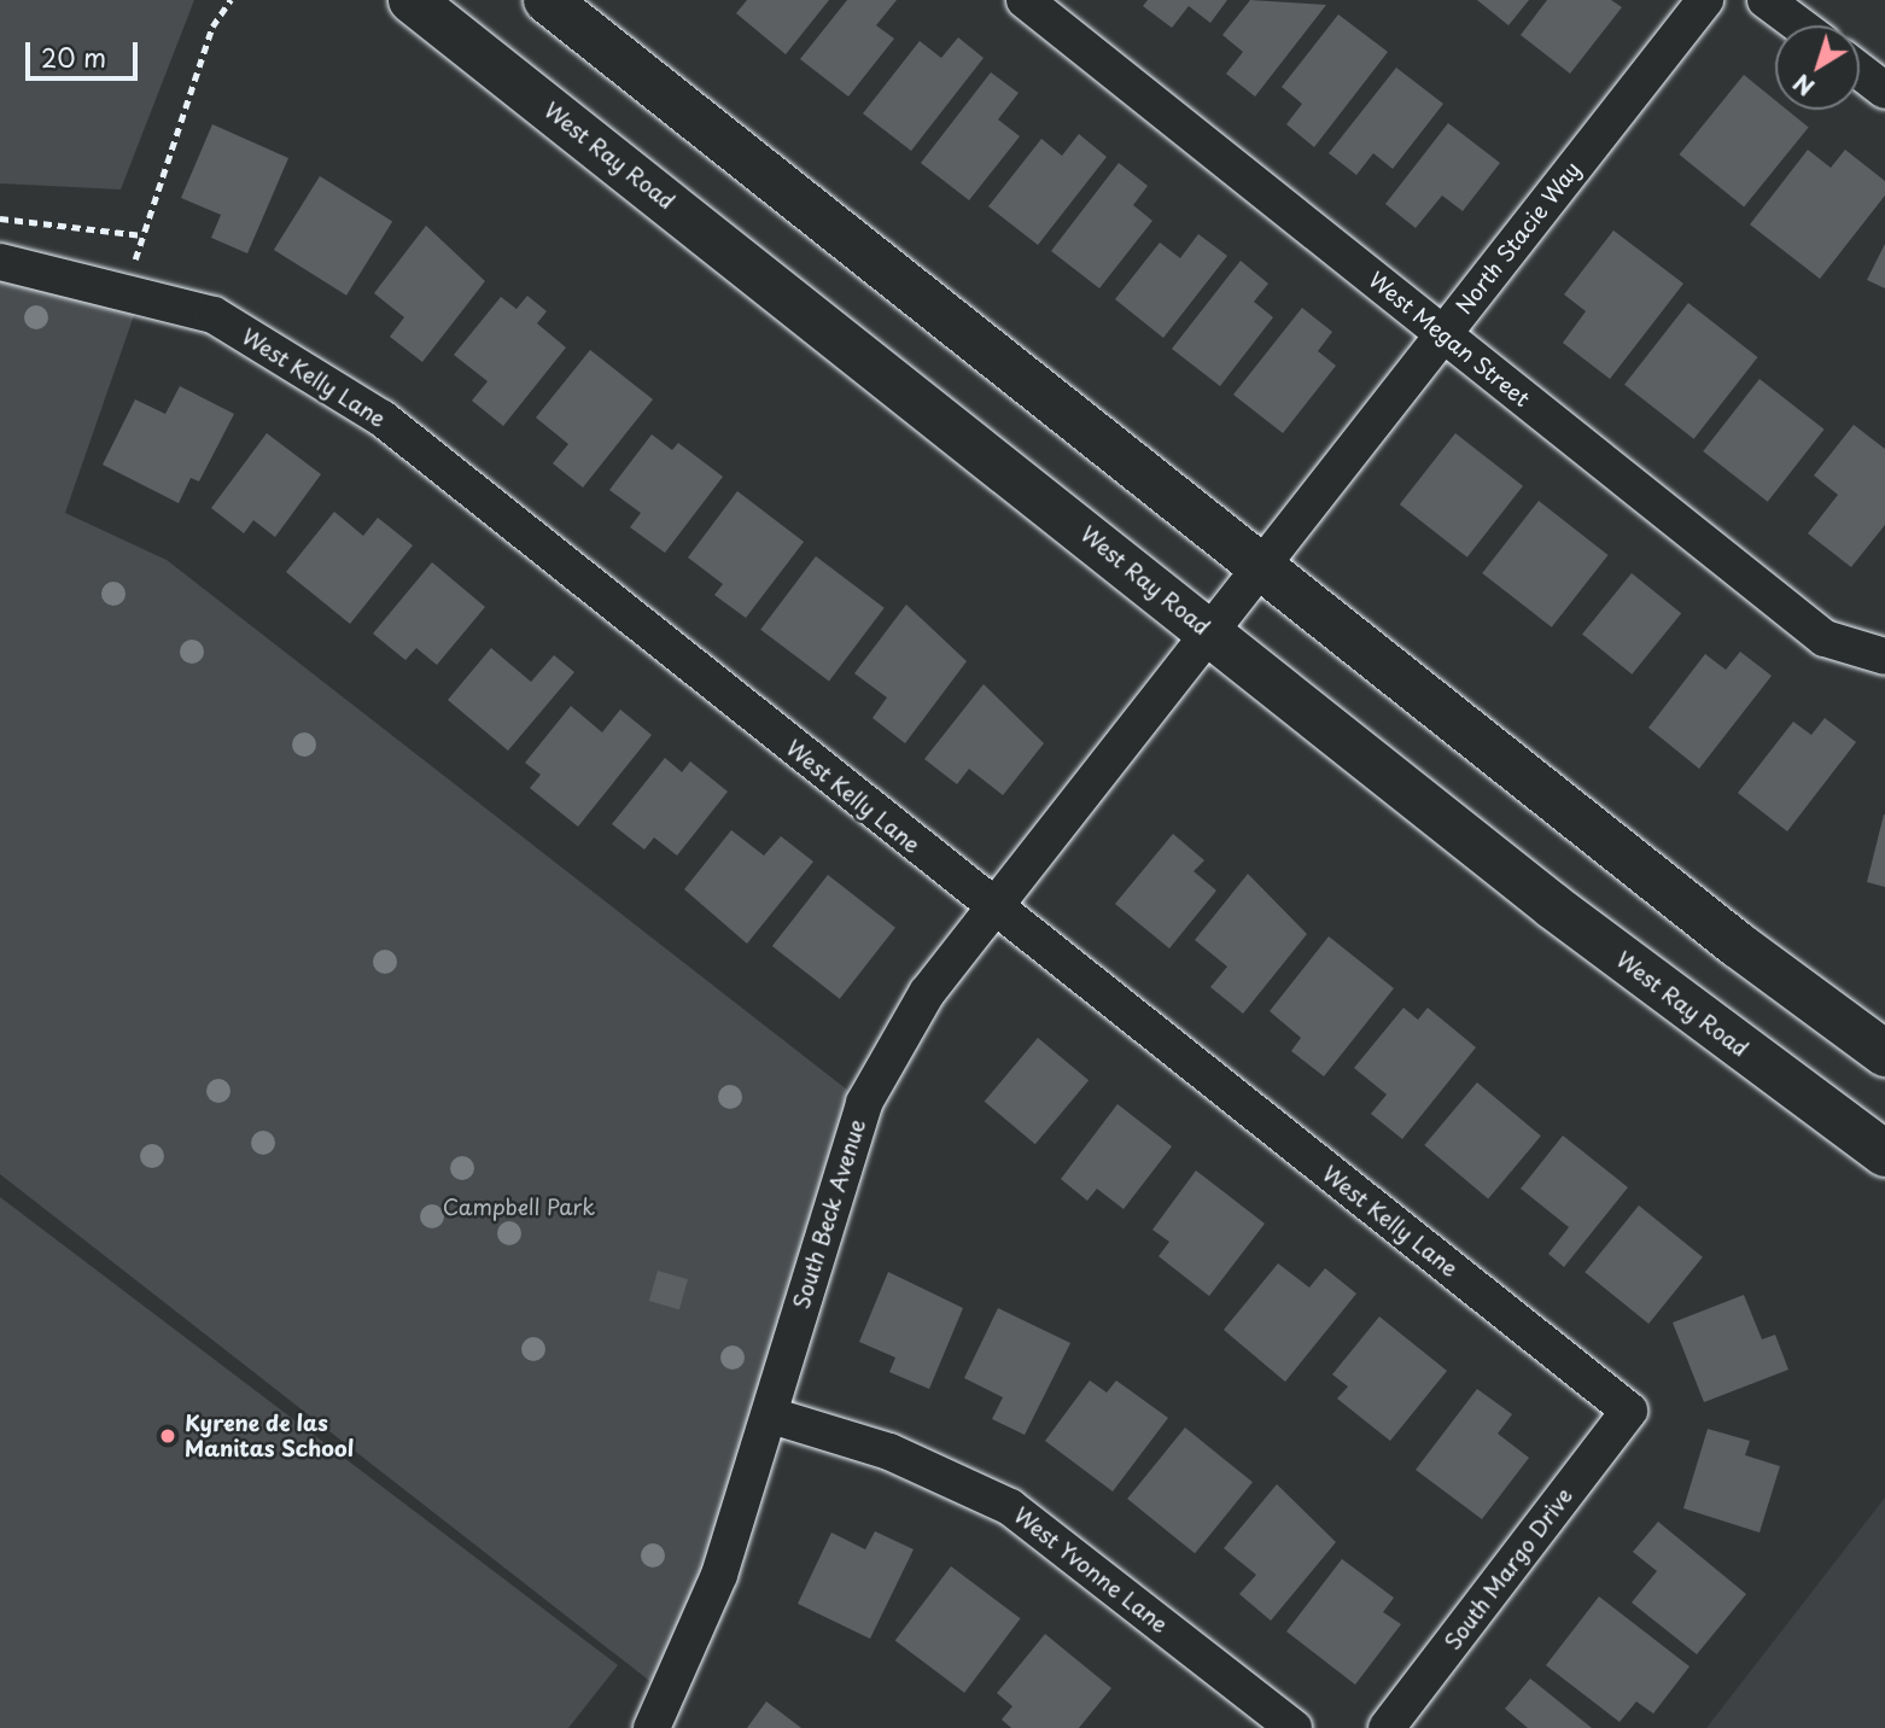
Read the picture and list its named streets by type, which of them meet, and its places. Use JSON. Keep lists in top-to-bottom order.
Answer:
{
  "streets": {
    "main road": ["West Ray Road"],
    "street": [
      "North Stacie Way",
      "West Megan Street",
      "West Kelly Lane",
      "South Beck Avenue",
      "South Margo Drive",
      "West Yvonne Lane"
    ]
  },
  "crossings": [
    ["West Ray Road", "South Beck Avenue"],
    ["North Stacie Way", "West Megan Street"],
    ["North Stacie Way", "South Beck Avenue"],
    ["West Kelly Lane", "South Beck Avenue"],
    ["West Kelly Lane", "South Margo Drive"],
    ["South Beck Avenue", "West Yvonne Lane"]
  ],
  "parks": ["Campbell Park"],
  "places": ["Kyrene de las Manitas School"],
  "scale_bar": "20 m",
  "north": "bottom left"
}
